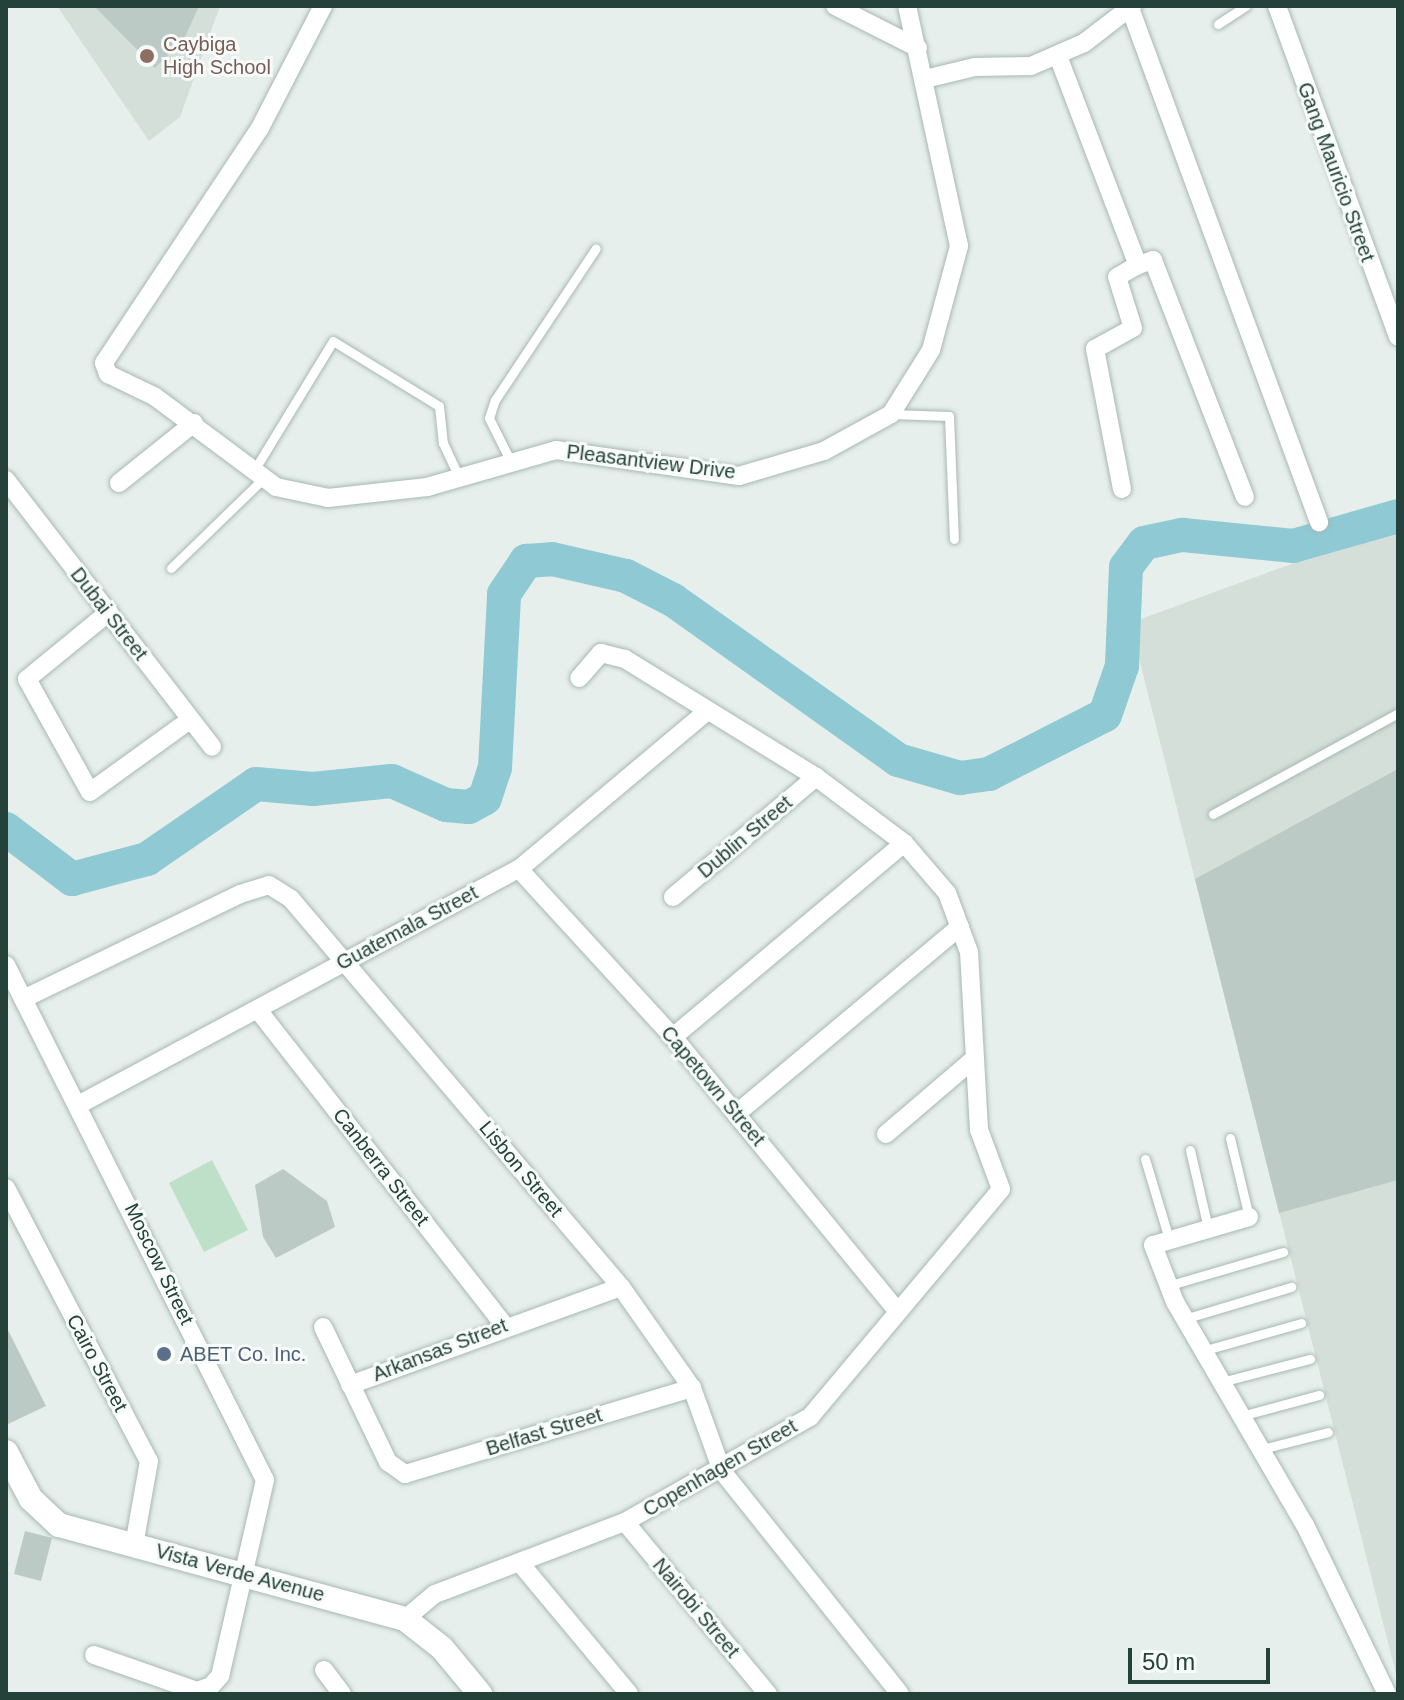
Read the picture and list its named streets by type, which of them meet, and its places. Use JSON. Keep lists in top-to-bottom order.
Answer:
{
  "streets": {
    "street": [
      "Gang Mauricio Street",
      "Pleasantview Drive",
      "Dubai Street",
      "Dublin Street",
      "Guatemala Street",
      "Capetown Street",
      "Canberra Street",
      "Lisbon Street",
      "Moscow Street",
      "Arkansas Street",
      "Cairo Street",
      "Belfast Street",
      "Copenhagen Street",
      "Vista Verde Avenue",
      "Nairobi Street"
    ]
  },
  "crossings": [
    ["Guatemala Street", "Capetown Street"],
    ["Guatemala Street", "Canberra Street"],
    ["Guatemala Street", "Lisbon Street"],
    ["Guatemala Street", "Moscow Street"],
    ["Capetown Street", "Copenhagen Street"],
    ["Canberra Street", "Arkansas Street"],
    ["Lisbon Street", "Moscow Street"],
    ["Lisbon Street", "Arkansas Street"],
    ["Lisbon Street", "Belfast Street"],
    ["Lisbon Street", "Copenhagen Street"],
    ["Moscow Street", "Vista Verde Avenue"],
    ["Arkansas Street", "Belfast Street"],
    ["Cairo Street", "Vista Verde Avenue"],
    ["Copenhagen Street", "Vista Verde Avenue"],
    ["Copenhagen Street", "Nairobi Street"]
  ],
  "places": ["Caybiga High School", "ABET Co. Inc."],
  "scale_bar": "50 m"
}
